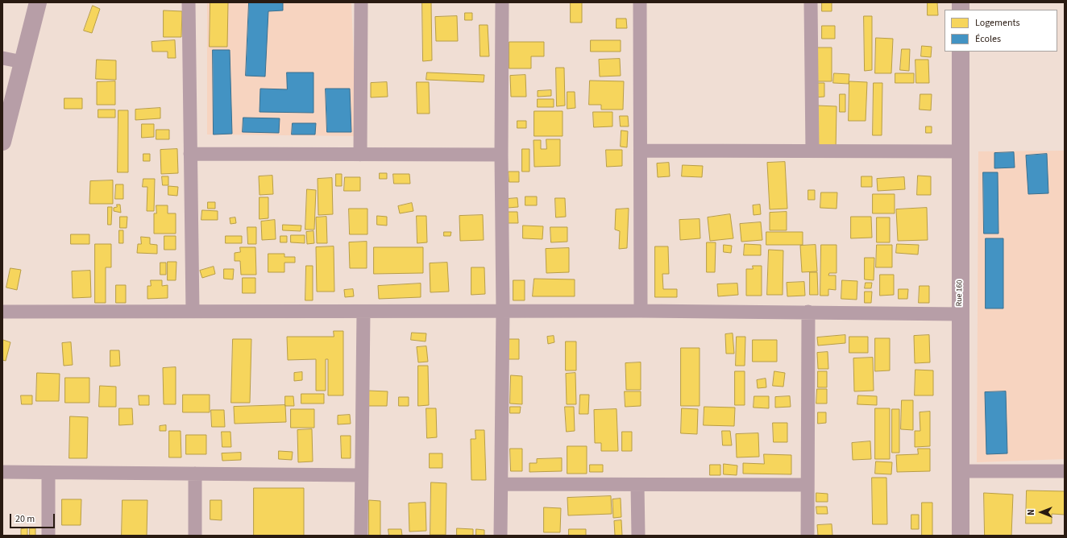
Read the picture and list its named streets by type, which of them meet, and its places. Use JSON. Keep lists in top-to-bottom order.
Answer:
{
  "streets": {
    "street": ["Rue 160"]
  },
  "legend": ["Logements", "Écoles"],
  "scale_bar": "20 m",
  "north": "left"
}
